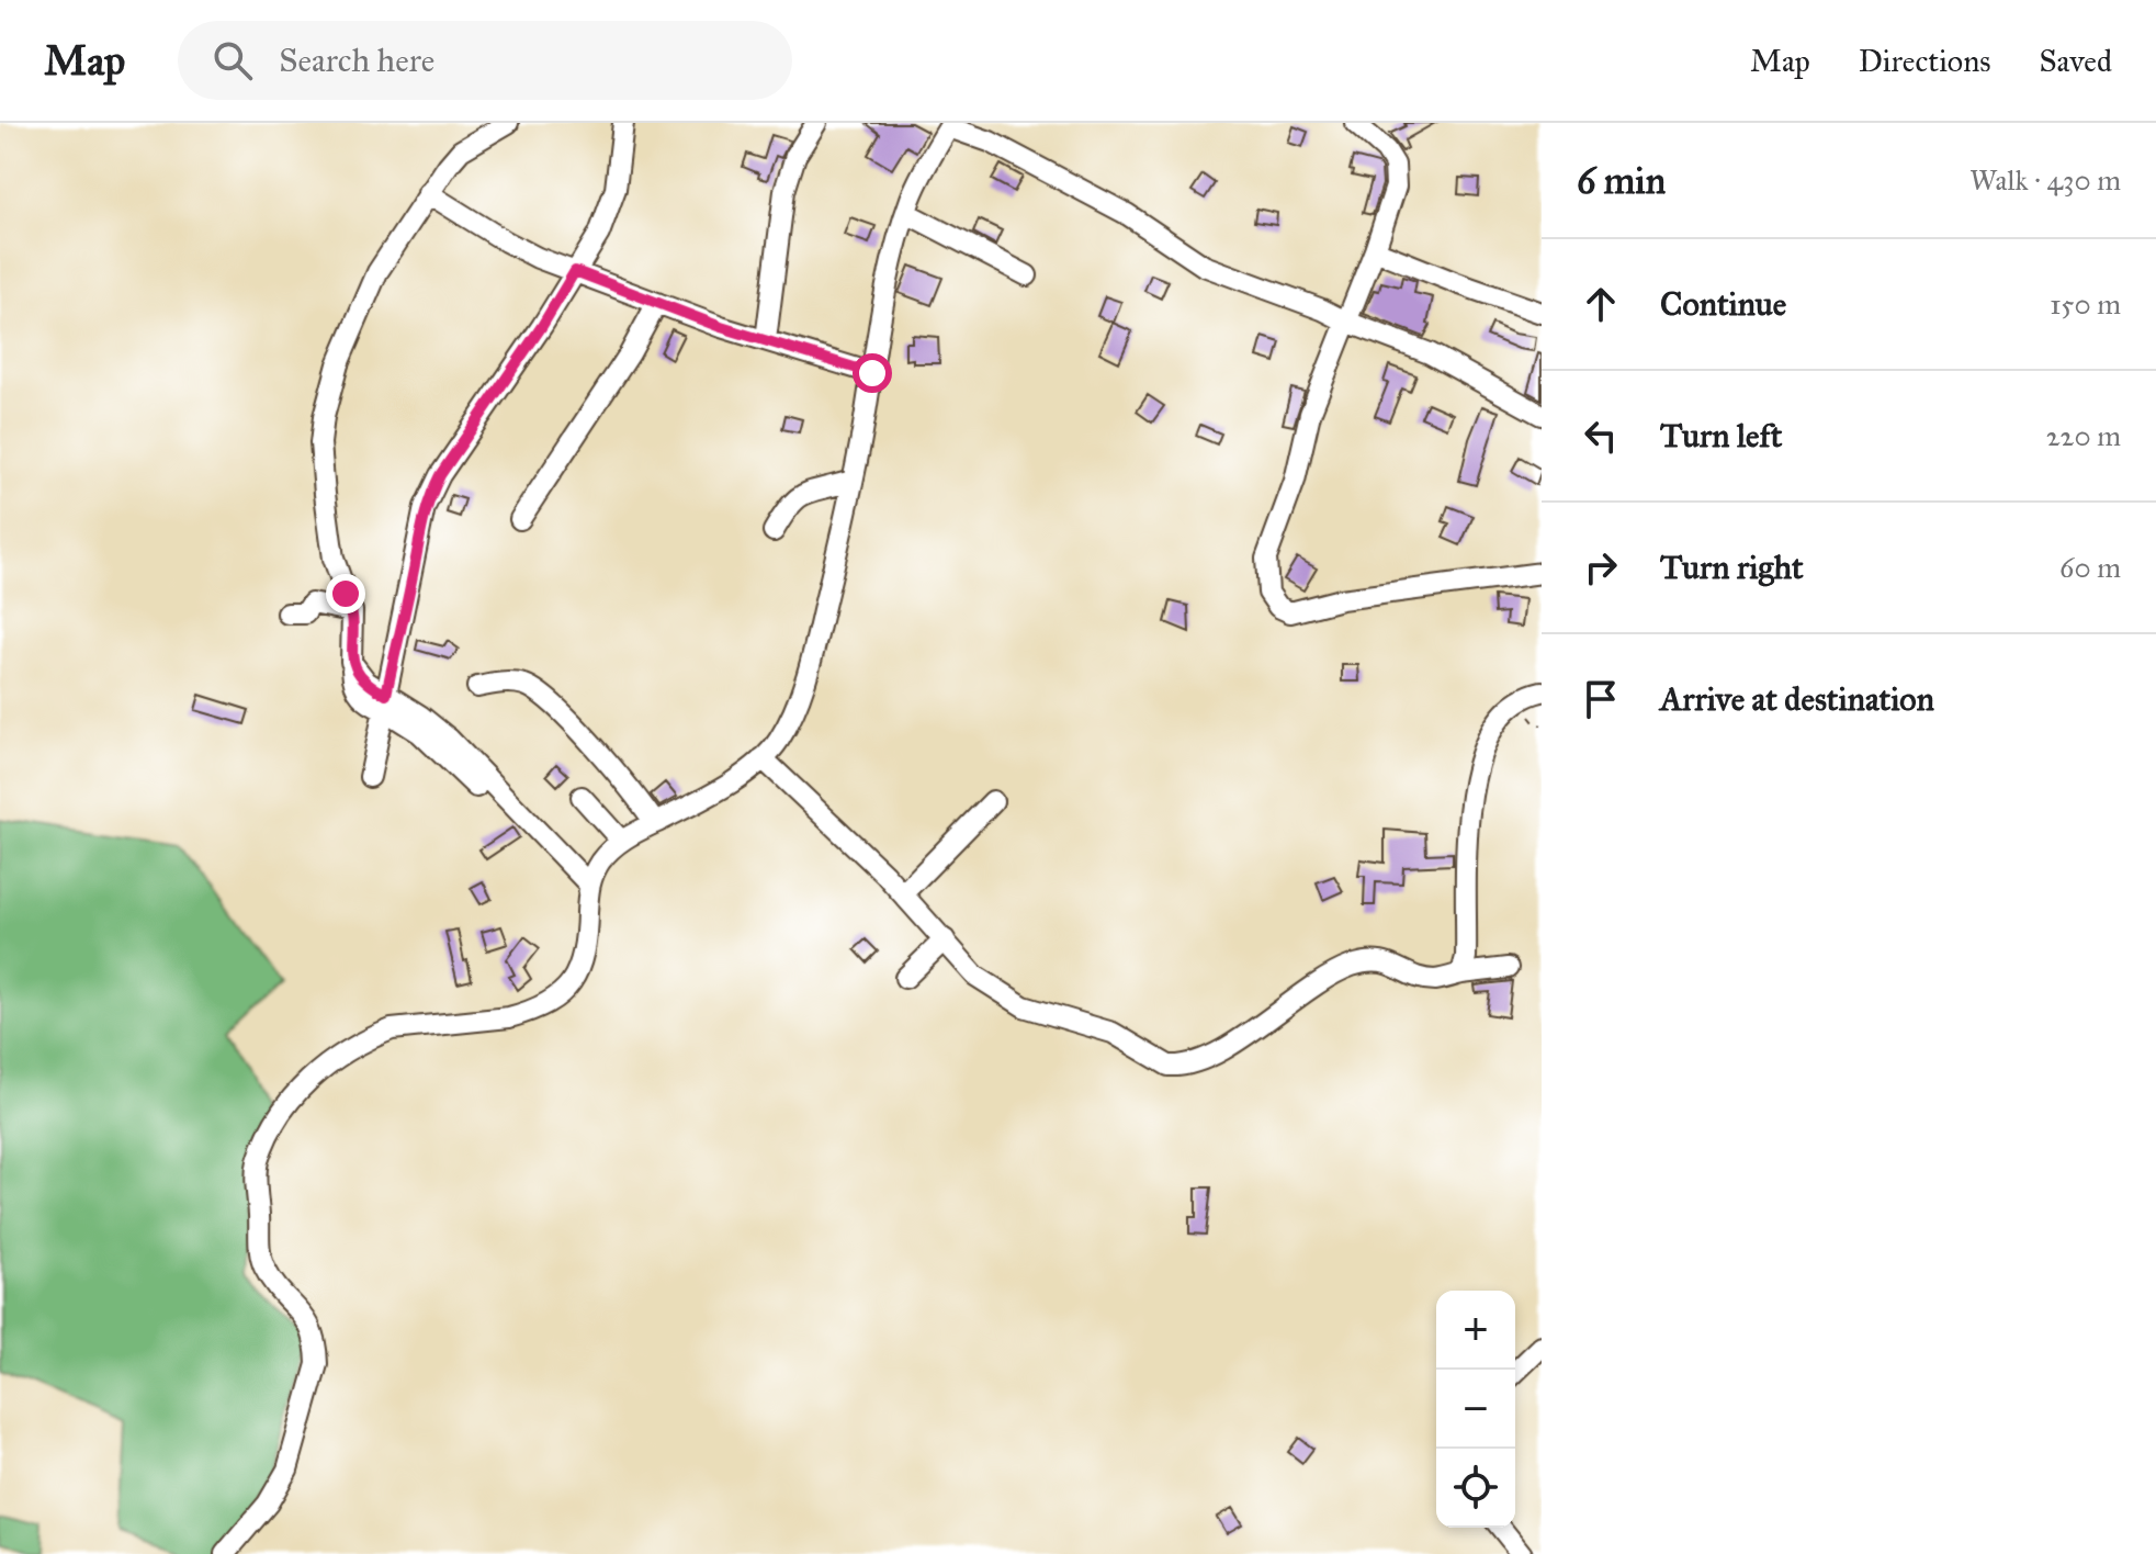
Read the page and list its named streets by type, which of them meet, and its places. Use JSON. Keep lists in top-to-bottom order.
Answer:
{
  "page": {
    "header": "Map",
    "search": "Search here",
    "nav": ["Map", "Directions", "Saved"],
    "heading": ["6 min", "Walk · 430 m"],
    "list": [
      ["Continue", "150 m"],
      ["Turn left", "220 m"],
      ["Turn right", "60 m"],
      "Arrive at destination"
    ],
    "map_buttons": ["+", "−"]
  }
}
